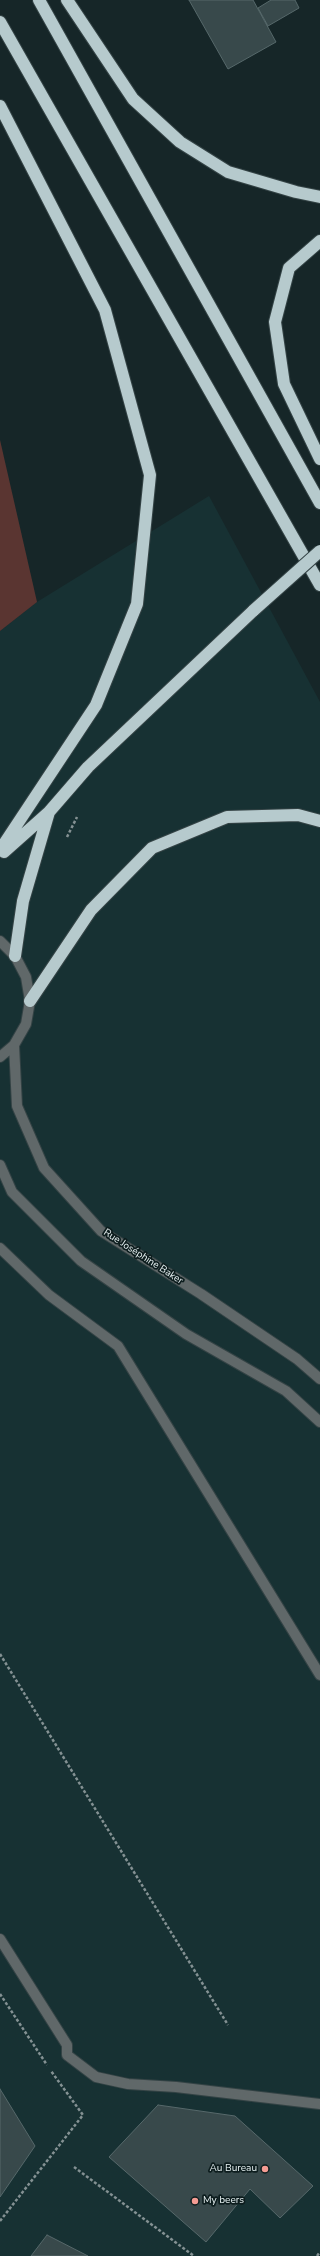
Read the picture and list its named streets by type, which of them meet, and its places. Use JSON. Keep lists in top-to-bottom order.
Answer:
{
  "streets": {
    "street": ["Rue Joséphine Baker"]
  },
  "places": ["Au Bureau", "My beers"]
}
